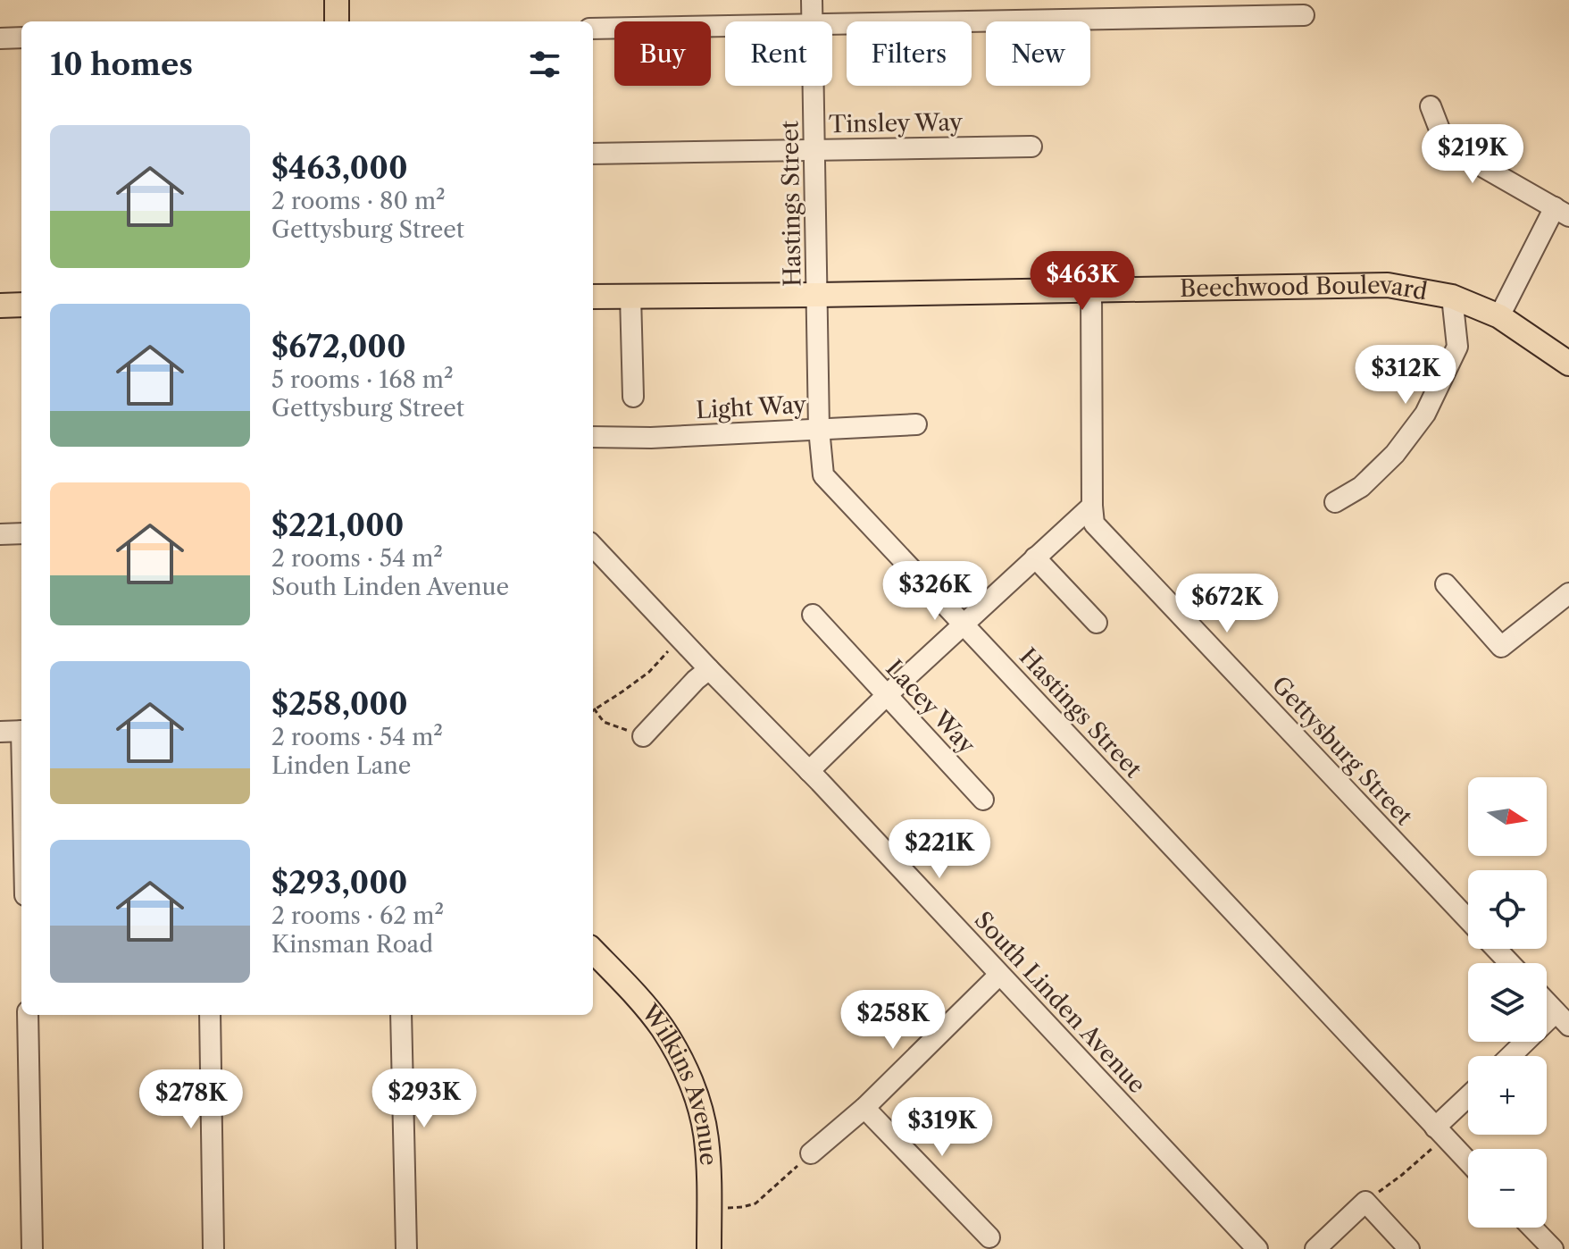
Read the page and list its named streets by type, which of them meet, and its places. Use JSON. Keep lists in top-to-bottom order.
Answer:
{
  "streets": {
    "main road": ["Beechwood Boulevard", "Wilkins Avenue"],
    "street": [
      "Tinsley Way",
      "Hastings Street",
      "Light Way",
      "Lacey Way",
      "Gettysburg Street",
      "South Linden Avenue"
    ]
  },
  "crossings": [
    ["Tinsley Way", "Hastings Street"],
    ["Hastings Street", "Beechwood Boulevard"],
    ["Hastings Street", "Light Way"],
    ["Beechwood Boulevard", "Gettysburg Street"]
  ],
  "north": "right",
  "page": {
    "chip": [
      "Buy",
      "Rent",
      "Filters",
      "New"
    ],
    "heading": "10 homes",
    "list": [
      {
        "name": "$463,000",
        "note": "2 rooms · 80 m² · Gettysburg Street"
      },
      {
        "name": "$672,000",
        "note": "5 rooms · 168 m² · Gettysburg Street"
      },
      {
        "name": "$221,000",
        "note": "2 rooms · 54 m² · South Linden Avenue"
      },
      {
        "name": "$258,000",
        "note": "2 rooms · 54 m² · Linden Lane"
      },
      {
        "name": "$293,000",
        "note": "2 rooms · 62 m² · Kinsman Road"
      }
    ],
    "price": [
      "$219K",
      "$463K",
      "$312K",
      "$326K",
      "$672K",
      "$221K",
      "$258K",
      "$293K",
      "$278K",
      "$319K"
    ],
    "map_buttons": ["+", "−"]
  }
}
